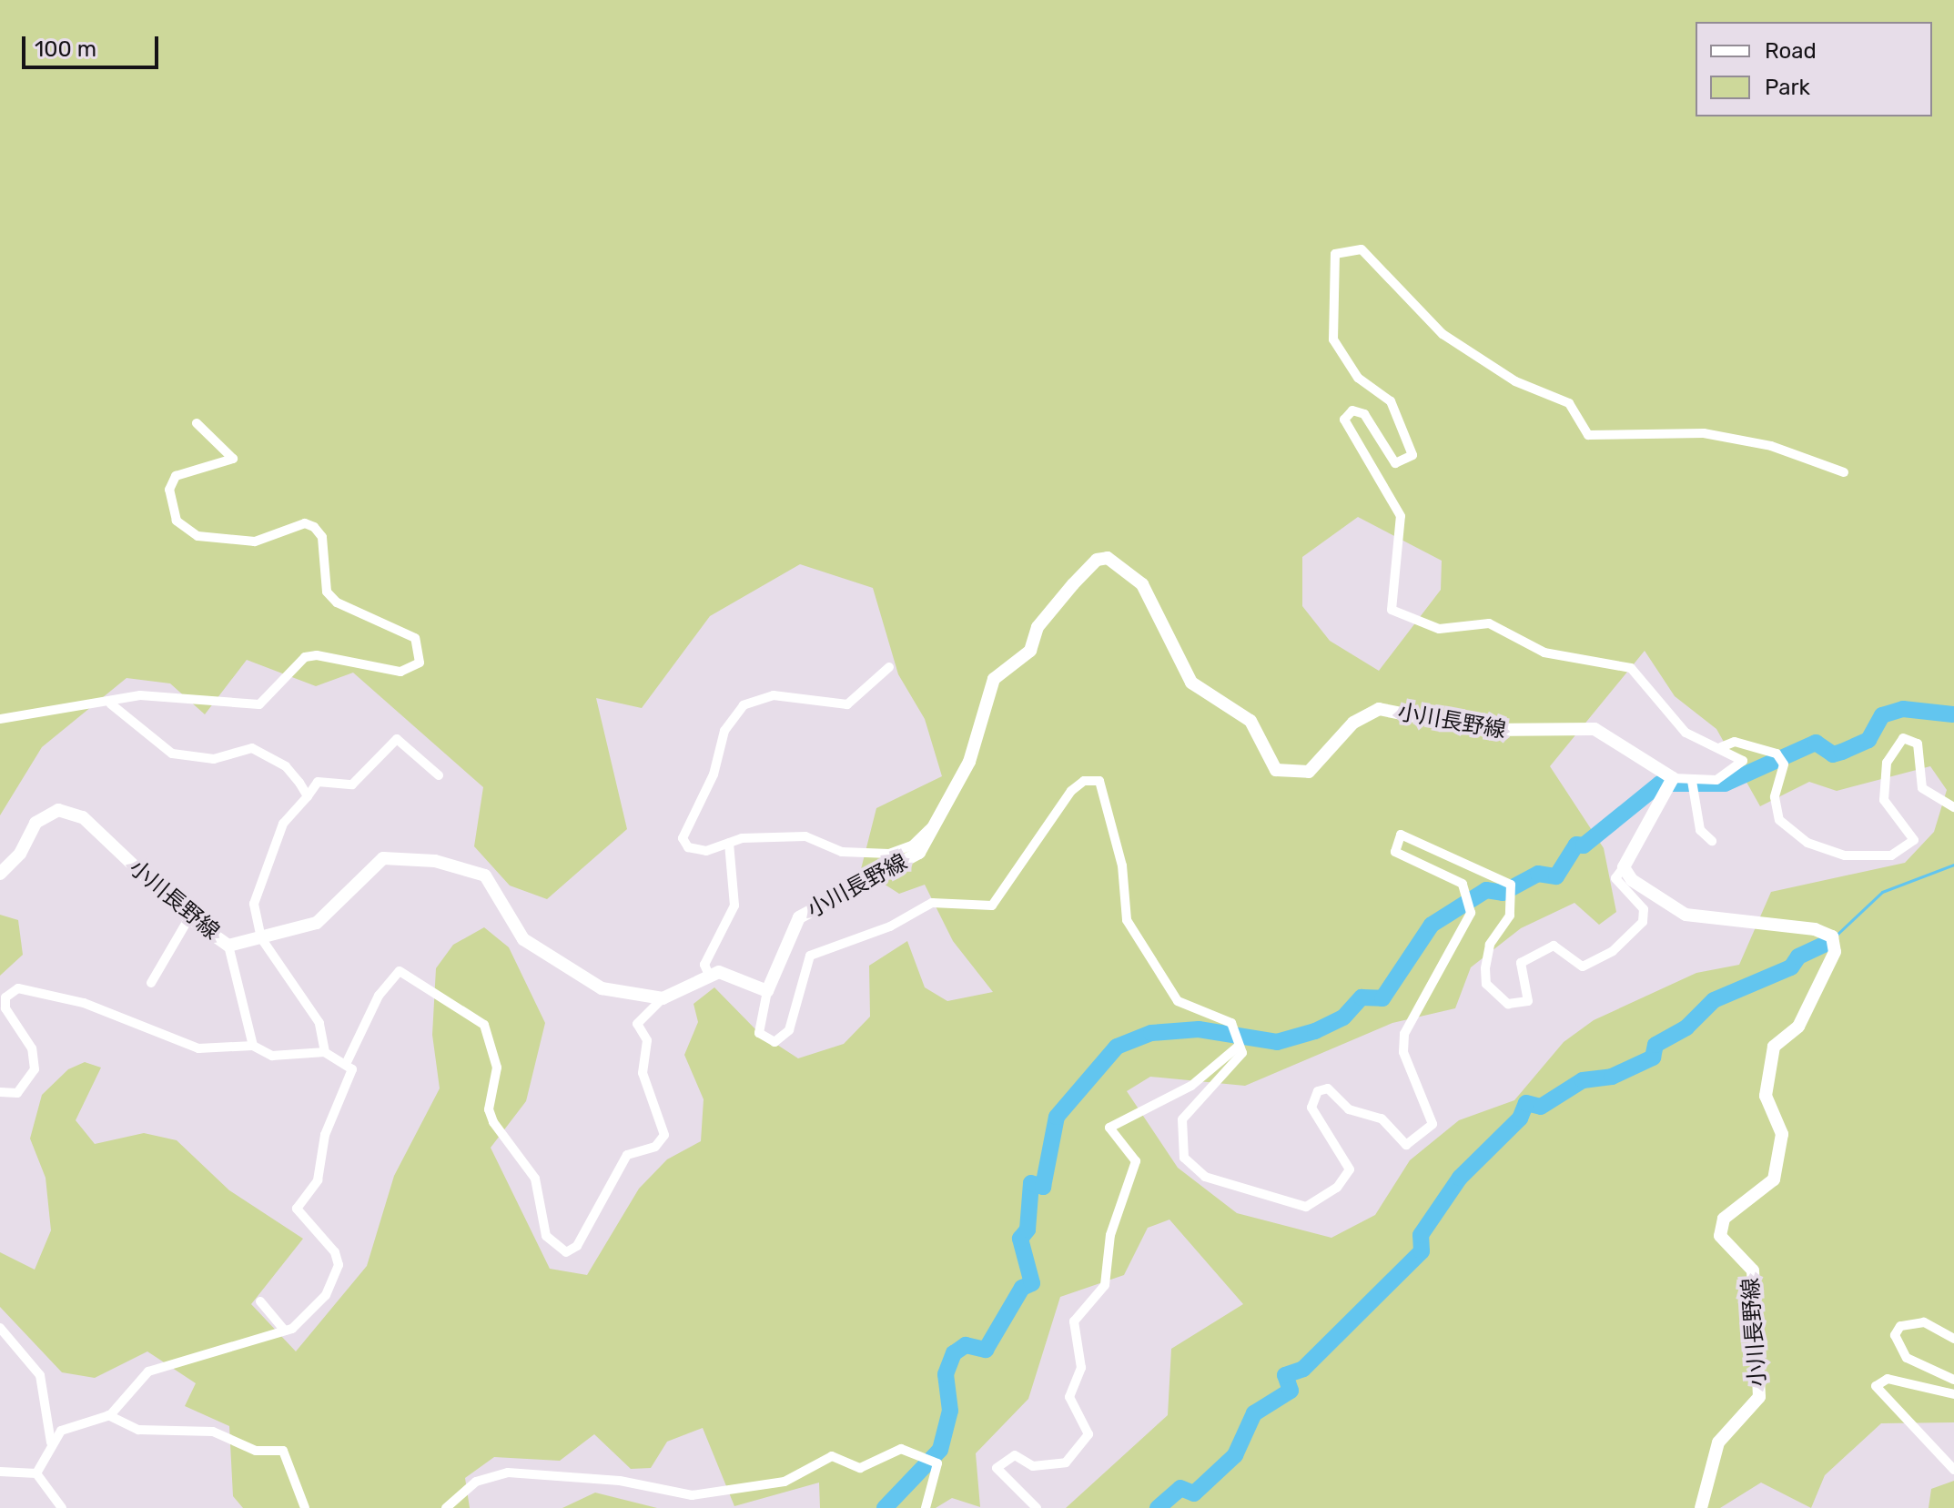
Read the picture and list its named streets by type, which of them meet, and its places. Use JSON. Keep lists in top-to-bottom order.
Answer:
{
  "streets": {
    "main road": ["小川長野線"]
  },
  "legend": ["Road", "Park"],
  "scale_bar": "100 m"
}
